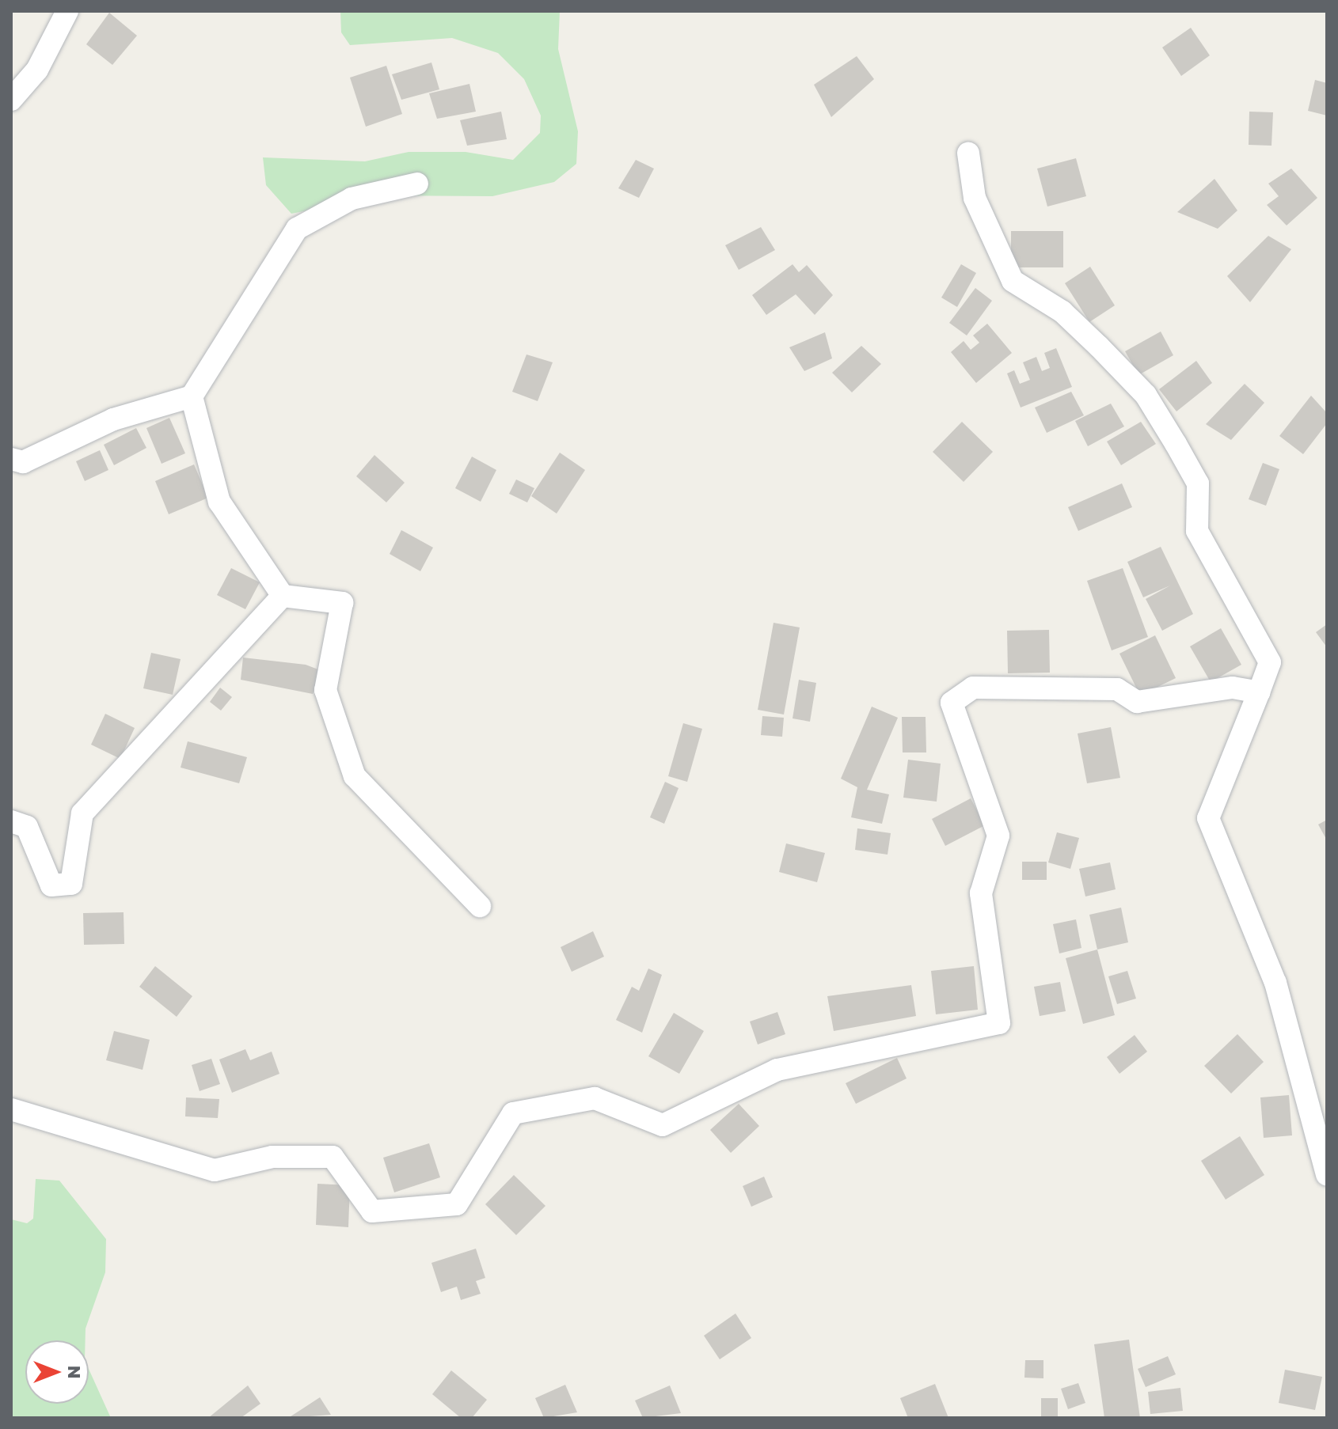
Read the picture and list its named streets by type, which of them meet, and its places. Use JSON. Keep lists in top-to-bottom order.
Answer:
{
  "north": "right"
}
